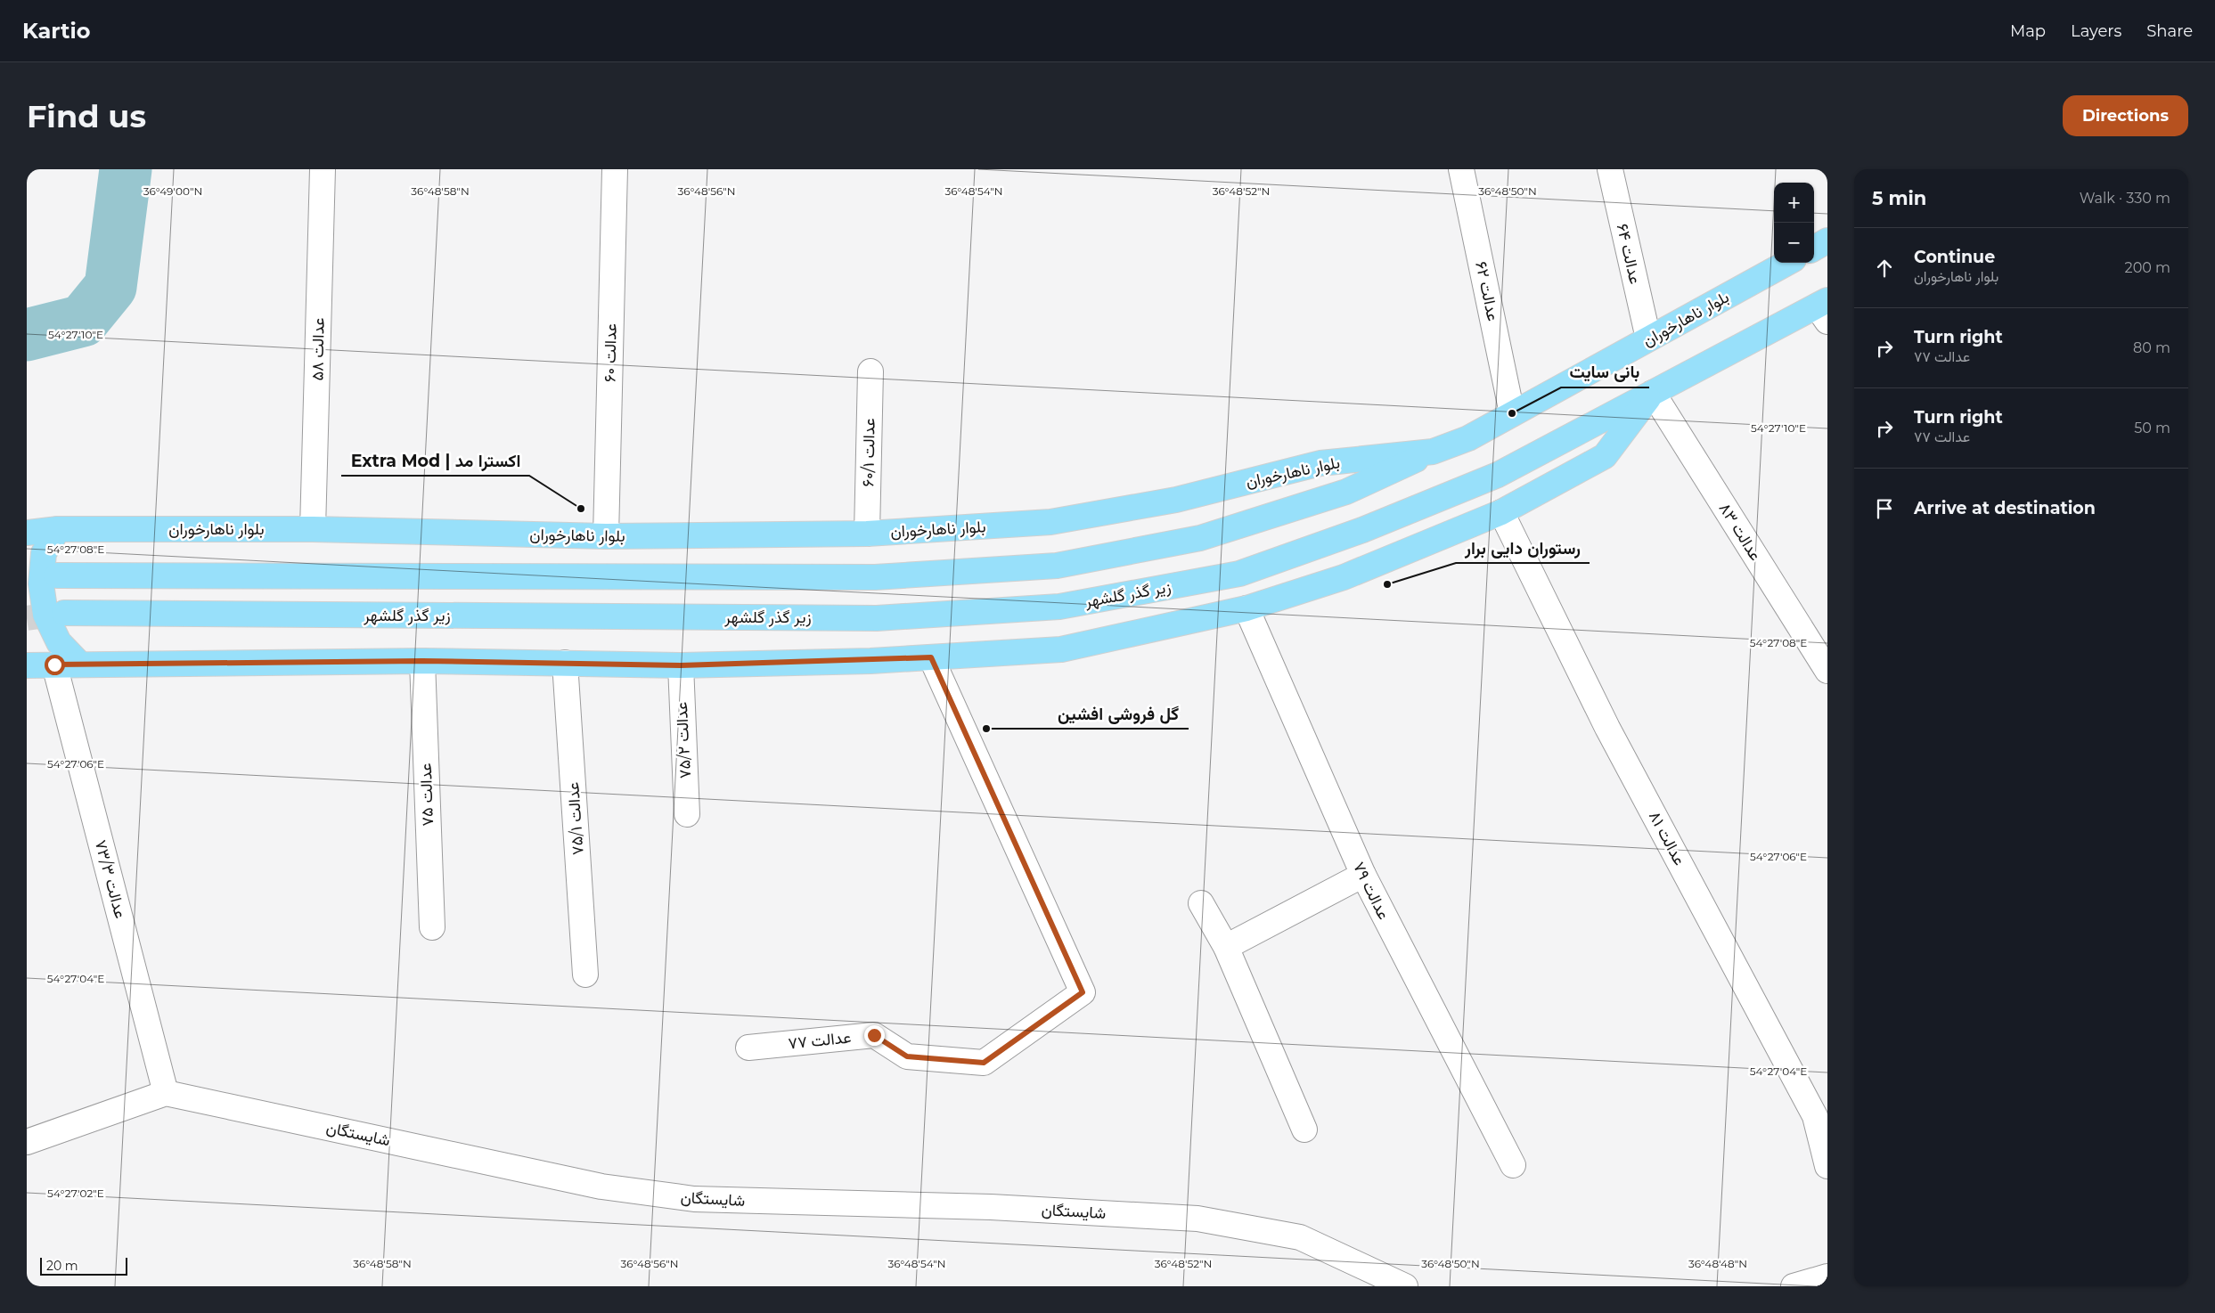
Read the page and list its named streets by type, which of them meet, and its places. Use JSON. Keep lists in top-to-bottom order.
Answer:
{
  "streets": {
    "main road": ["بلوار ناهارخوران", "زیر گذر گلشهر"],
    "street": [
      "۶۴ عدالت",
      "عدالت ۶۲",
      "عدالت ۵۸",
      "عدالت ۶۰",
      "۶۰/۱ عدالت",
      "۸۳ عدالت",
      "۷۵/۲ عدالت",
      "۷۵ عدالت",
      "۷۵/۱ عدالت",
      "عدالت ۸۱",
      "۷۳/۳ عدالت",
      "عدالت ۷۹",
      "عدالت ۷۷",
      "شایستگان"
    ]
  },
  "crossings": [
    ["۶۴ عدالت", "بلوار ناهارخوران"],
    ["عدالت ۶۲", "بلوار ناهارخوران"],
    ["بلوار ناهارخوران", "عدالت ۵۸"],
    ["بلوار ناهارخوران", "عدالت ۶۰"],
    ["بلوار ناهارخوران", "۶۰/۱ عدالت"],
    ["۸۳ عدالت", "زیر گذر گلشهر"],
    ["۷۳/۳ عدالت", "شایستگان"]
  ],
  "places": [
    "بانی سایت",
    "Extra Mod | اکسترا مد",
    "رستوران دایی برار",
    "گل فروشی افشین"
  ],
  "scale_bar": "20 m",
  "page": {
    "header": "Kartio",
    "nav": ["Map", "Layers", "Share"],
    "buttons": "Directions",
    "title": "Find us",
    "heading": ["5 min", "Walk · 330 m"],
    "map_buttons": ["+", "−"],
    "list": [
      ["Continue", "بلوار ناهارخوران", "200 m"],
      ["Turn right", "عدالت ۷۷", "80 m"],
      ["Turn right", "عدالت ۷۷", "50 m"],
      "Arrive at destination"
    ],
    "scale": "20 m"
  },
  "coordinates": [
    "36°49'00\"N",
    "36°48'58\"N",
    "36°48'56\"N",
    "36°48'50\"N",
    "36°48'54\"N",
    "36°48'52\"N",
    "54°27'10\"E",
    "54°27'08\"E",
    "54°27'06\"E",
    "54°27'04\"E",
    "54°27'02\"E",
    "36°48'48\"N"
  ]
}
